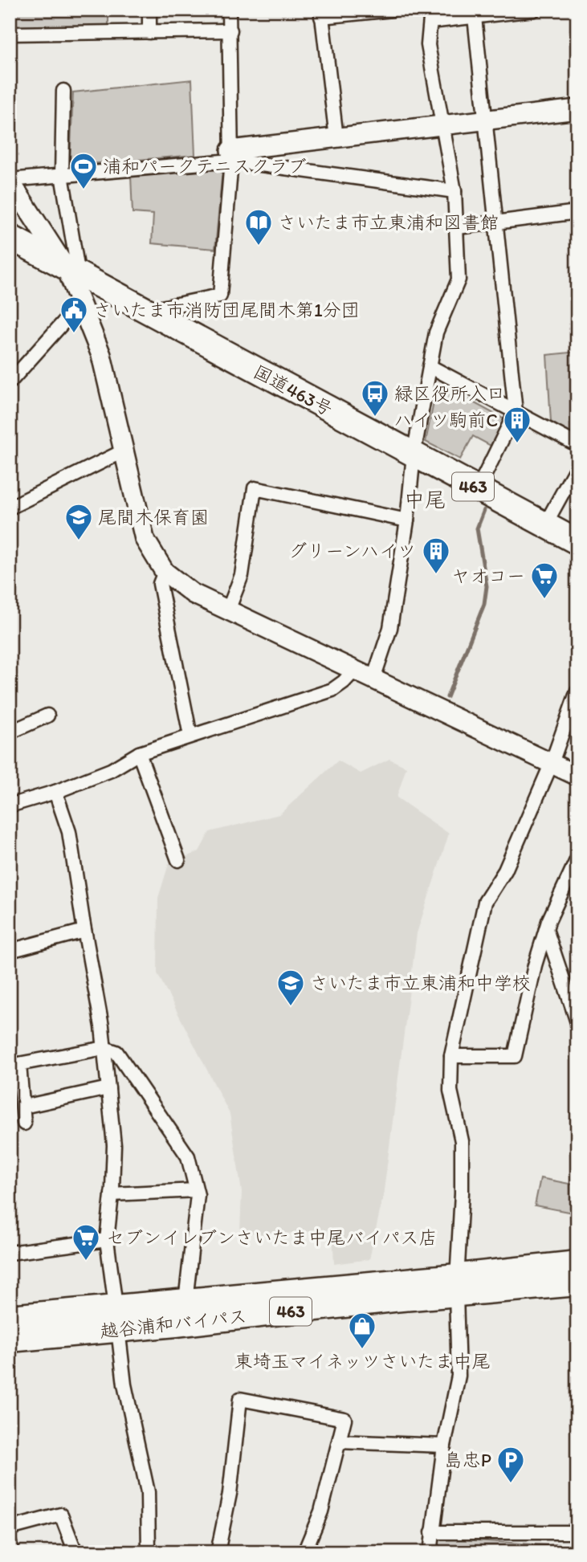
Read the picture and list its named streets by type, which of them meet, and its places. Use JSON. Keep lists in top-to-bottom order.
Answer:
{
  "streets": {
    "highway": ["国道463号", "463", "越谷浦和バイパス"]
  },
  "districts": ["中尾"],
  "places": {
    "sports": ["浦和パークテニスクラブ"],
    "library": ["さいたま市立東浦和図書館"],
    "public building": ["さいたま市消防団尾間木第1分団"],
    "bus stop": ["緑区役所入口"],
    "building": ["ハイツ駒前C", "グリーンハイツ"],
    "school or university": ["尾間木保育園", "さいたま市立東浦和中学校"],
    "supermarket": ["ヤオコー", "セブンイレブンさいたま中尾バイパス店"],
    "shop": ["東埼玉マイネッツさいたま中尾"],
    "parking": ["島忠P"]
  }
}
